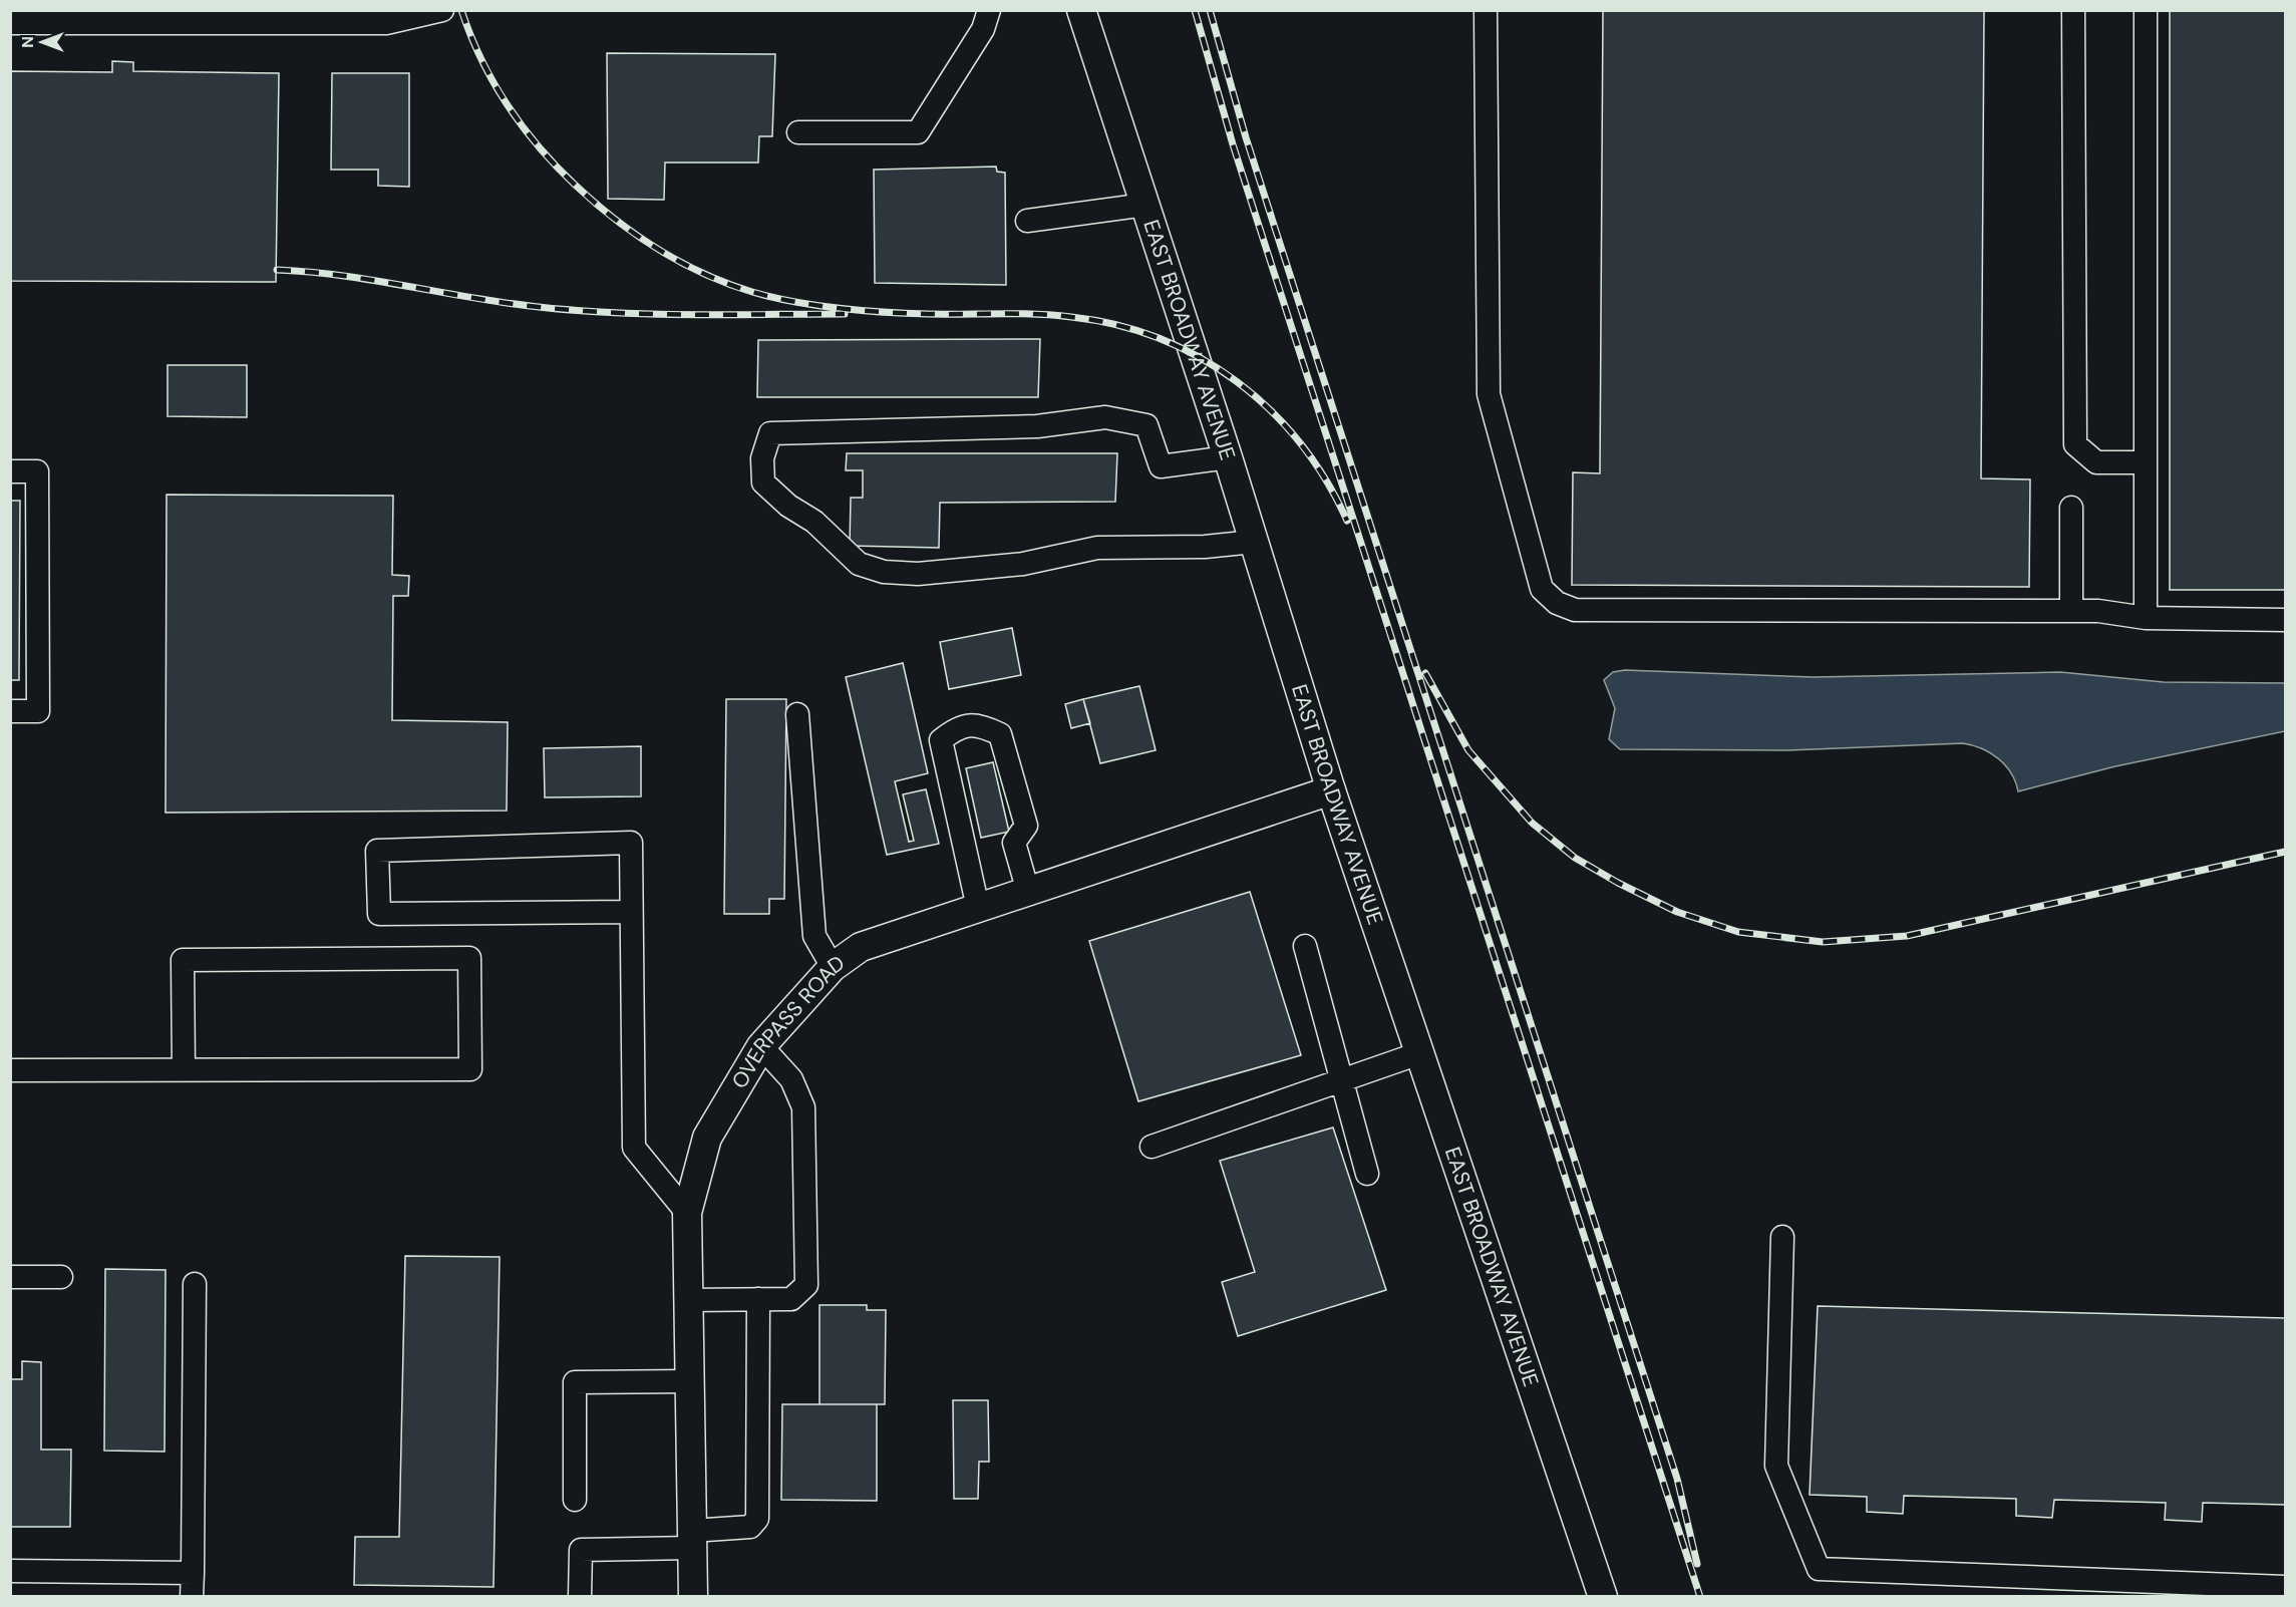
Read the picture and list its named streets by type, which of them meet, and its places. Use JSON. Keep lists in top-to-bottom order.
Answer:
{
  "streets": {
    "main road": ["EAST BROADWAY AVENUE", "OVERPASS ROAD"]
  },
  "crossings": [
    ["EAST BROADWAY AVENUE", "OVERPASS ROAD"]
  ],
  "north": "left"
}
